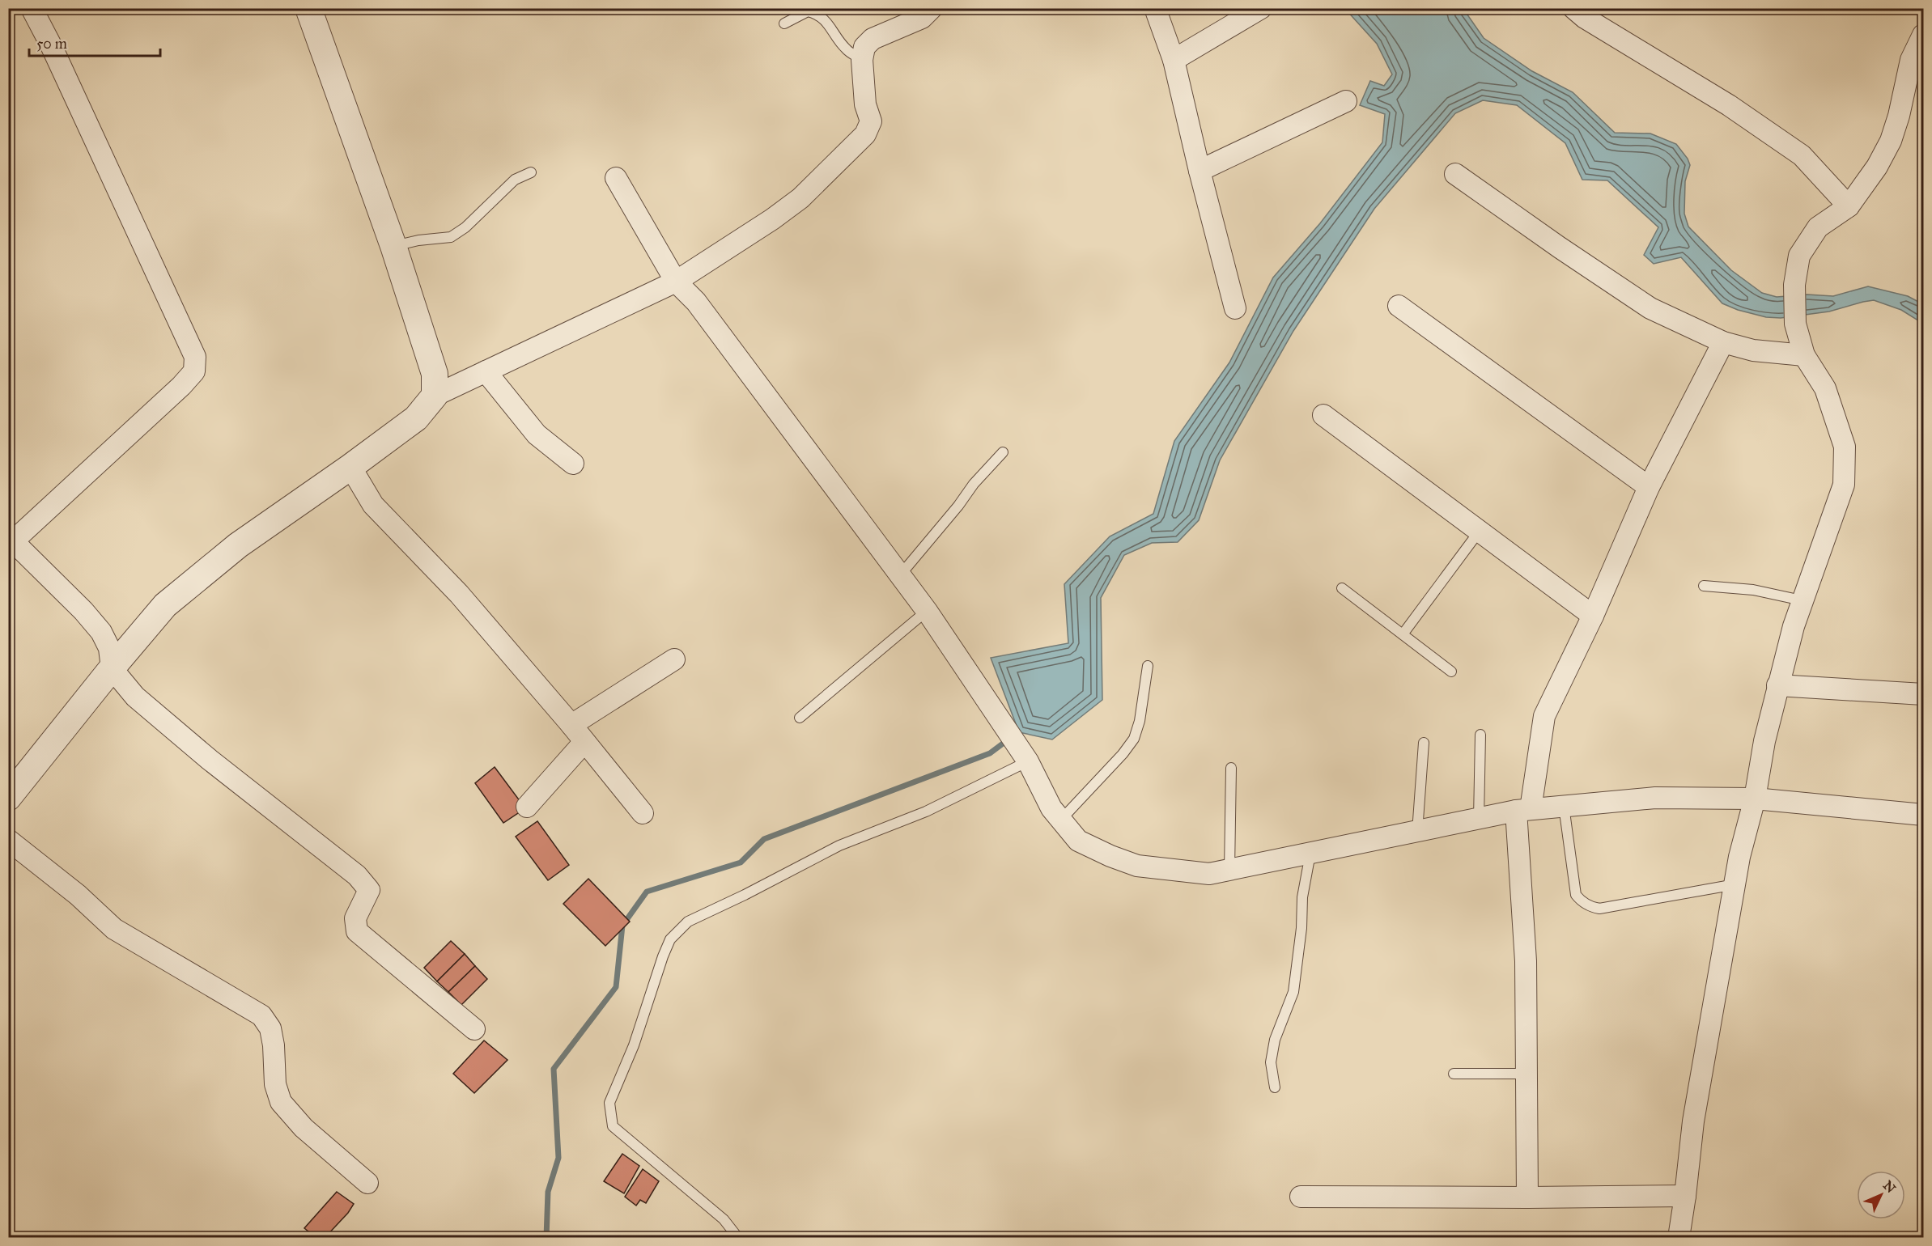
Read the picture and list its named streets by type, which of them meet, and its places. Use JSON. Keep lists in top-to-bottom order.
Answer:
{
  "scale_bar": "50 m",
  "north": "top right"
}
